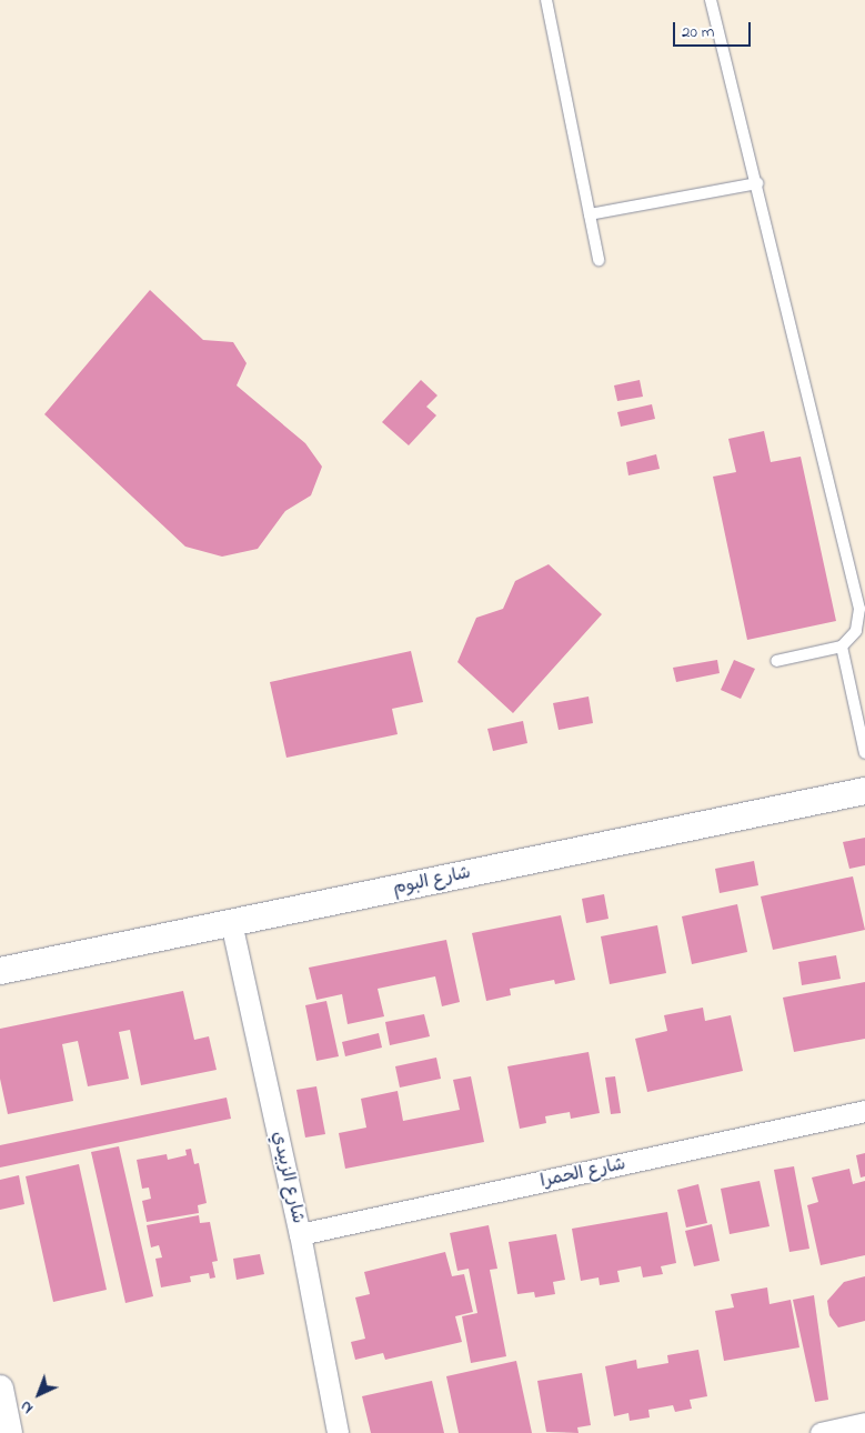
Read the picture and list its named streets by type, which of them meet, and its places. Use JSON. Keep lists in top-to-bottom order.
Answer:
{
  "streets": {
    "street": ["شارع البوم", "شارع الحمرا", "شارع الزبيدي"]
  },
  "crossings": [
    ["شارع البوم", "شارع الزبيدي"],
    ["شارع الحمرا", "شارع الزبيدي"]
  ],
  "scale_bar": "20 m",
  "north": "bottom left"
}
